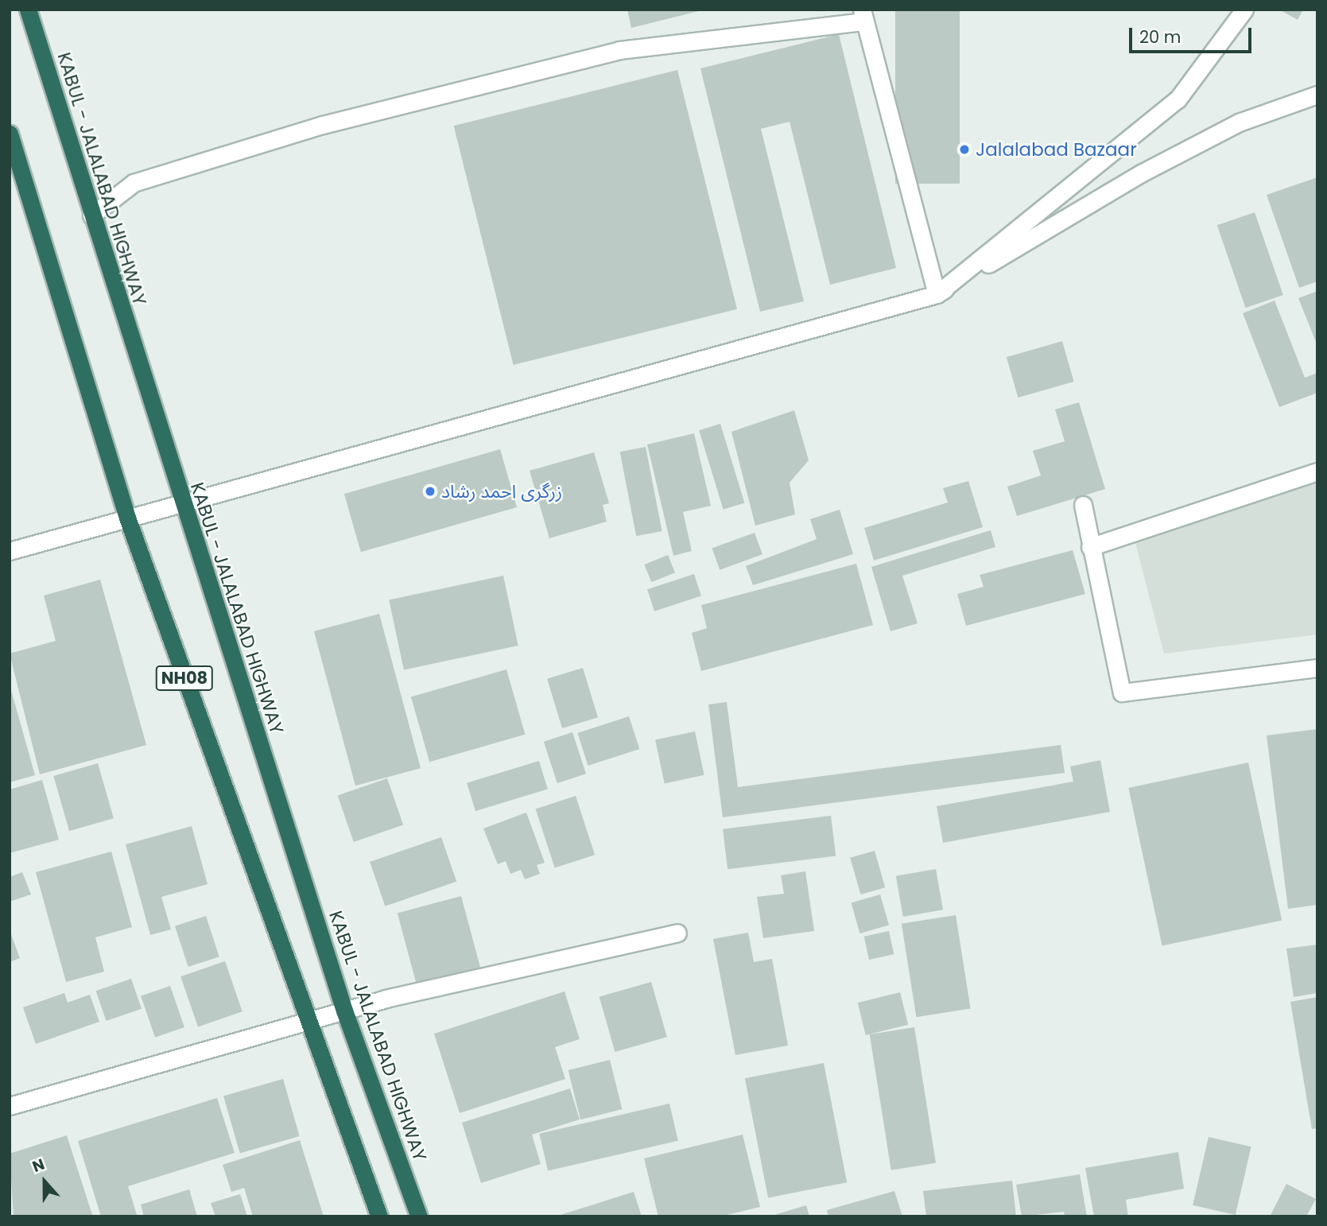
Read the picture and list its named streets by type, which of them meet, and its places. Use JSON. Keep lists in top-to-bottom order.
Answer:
{
  "streets": {
    "highway": ["KABUL - JALALABAD HIGHWAY", "NH08"]
  },
  "places": ["Jalalabad Bazaar", "زرگری احمد رشاد"],
  "scale_bar": "20 m",
  "north": "top"
}
